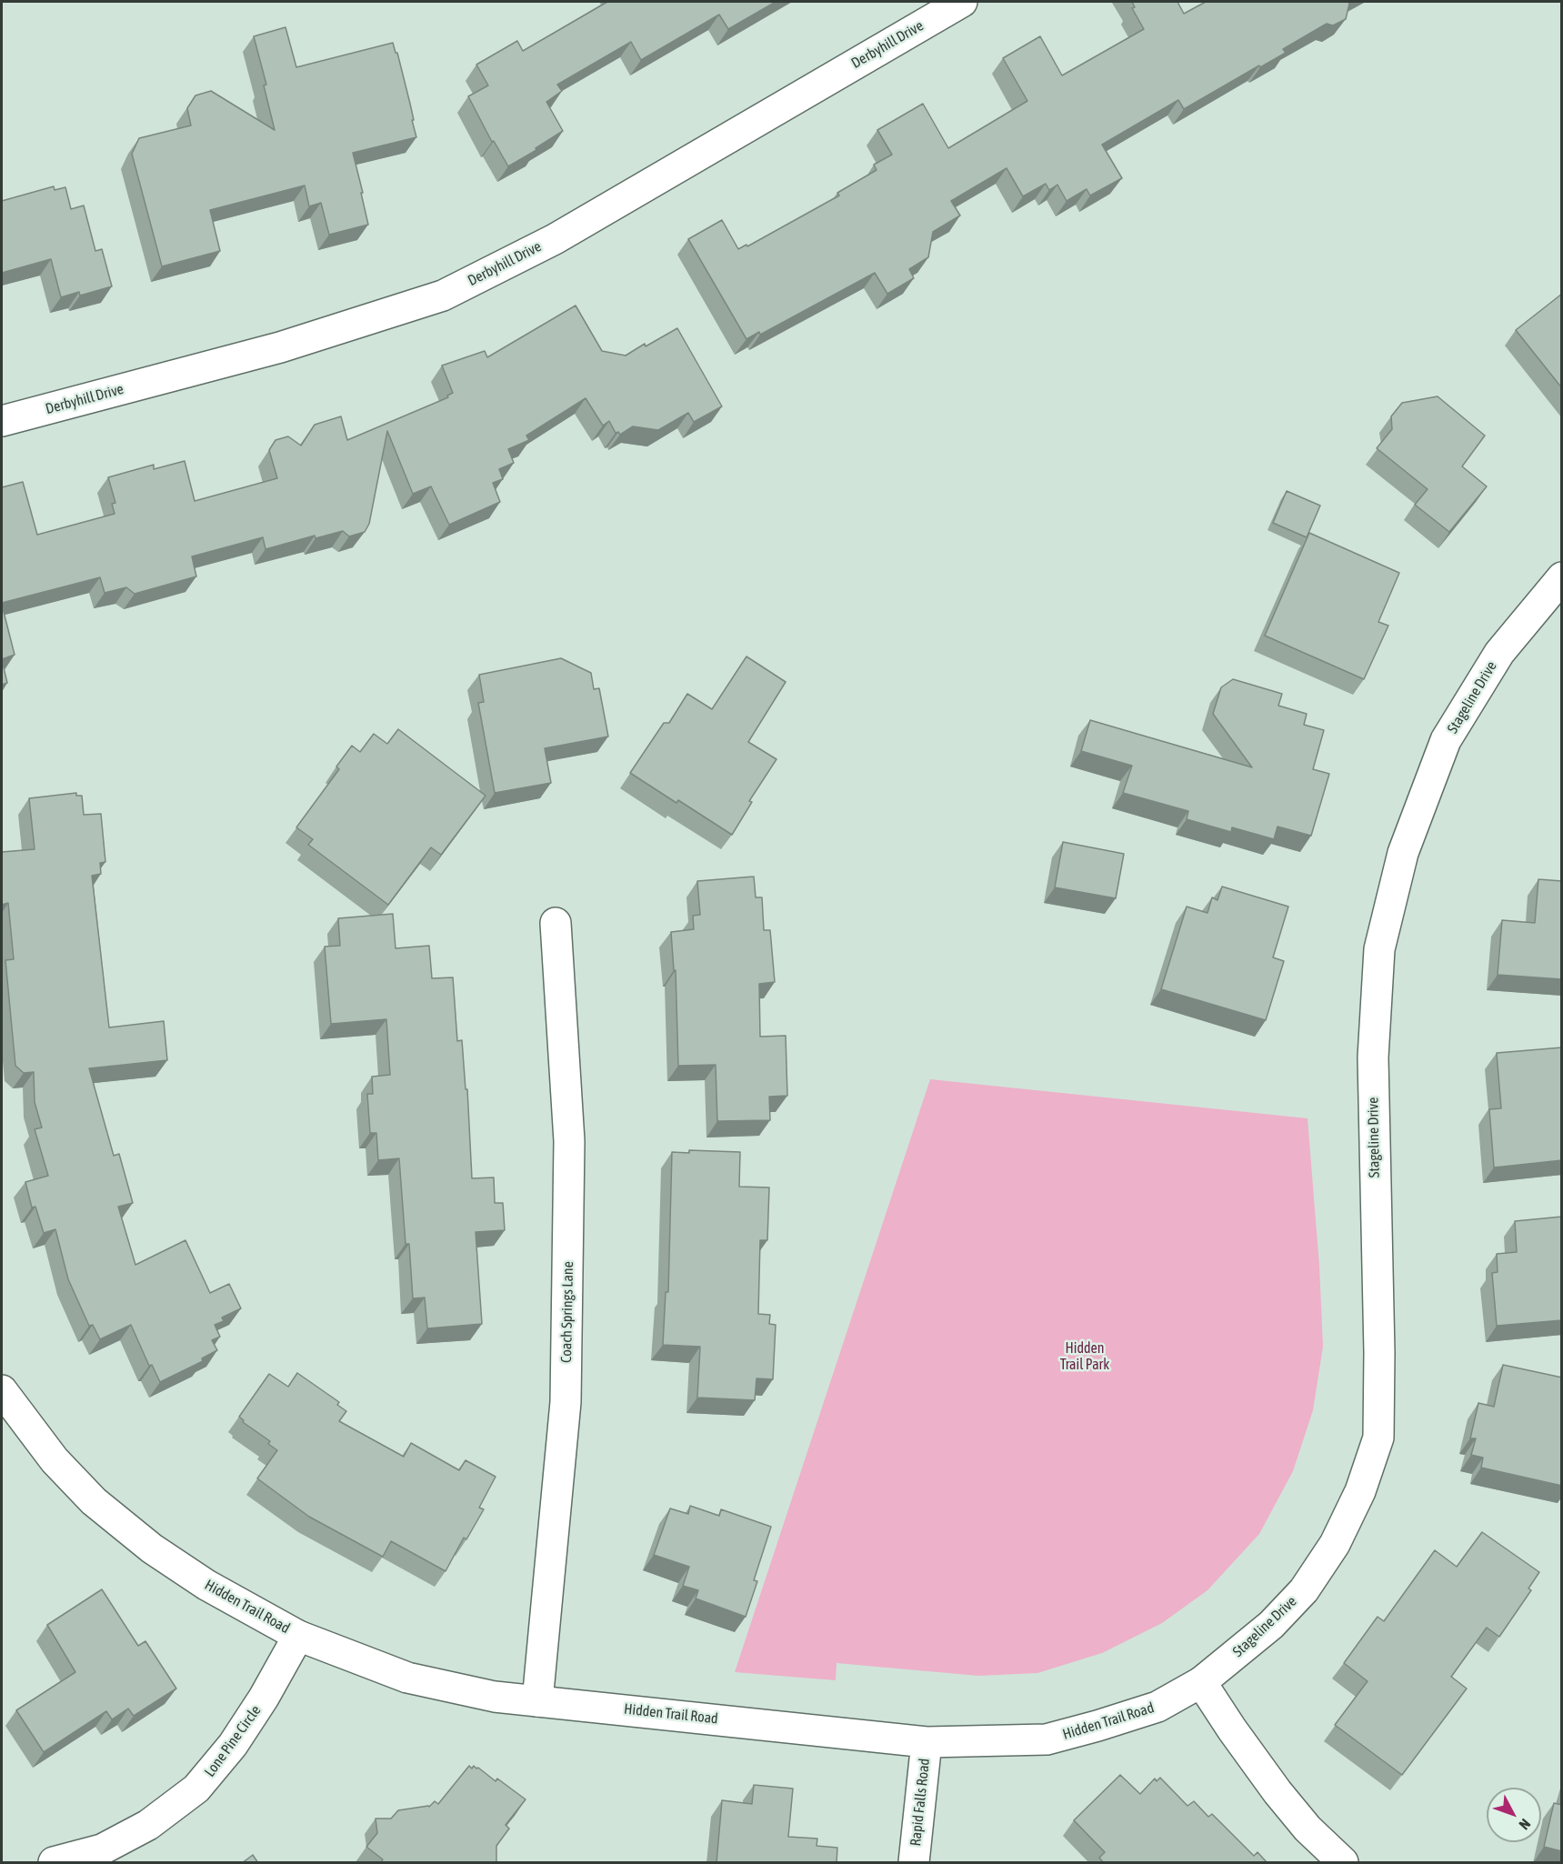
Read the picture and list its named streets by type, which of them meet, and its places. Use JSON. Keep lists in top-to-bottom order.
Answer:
{
  "streets": {
    "street": [
      "Derbyhill Drive",
      "Stageline Drive",
      "Coach Springs Lane",
      "Hidden Trail Road",
      "Lone Pine Circle",
      "Rapid Falls Road"
    ]
  },
  "crossings": [
    ["Stageline Drive", "Hidden Trail Road"],
    ["Coach Springs Lane", "Hidden Trail Road"],
    ["Hidden Trail Road", "Lone Pine Circle"],
    ["Hidden Trail Road", "Rapid Falls Road"]
  ],
  "parks": ["Hidden Trail Park"],
  "north": "bottom right"
}
